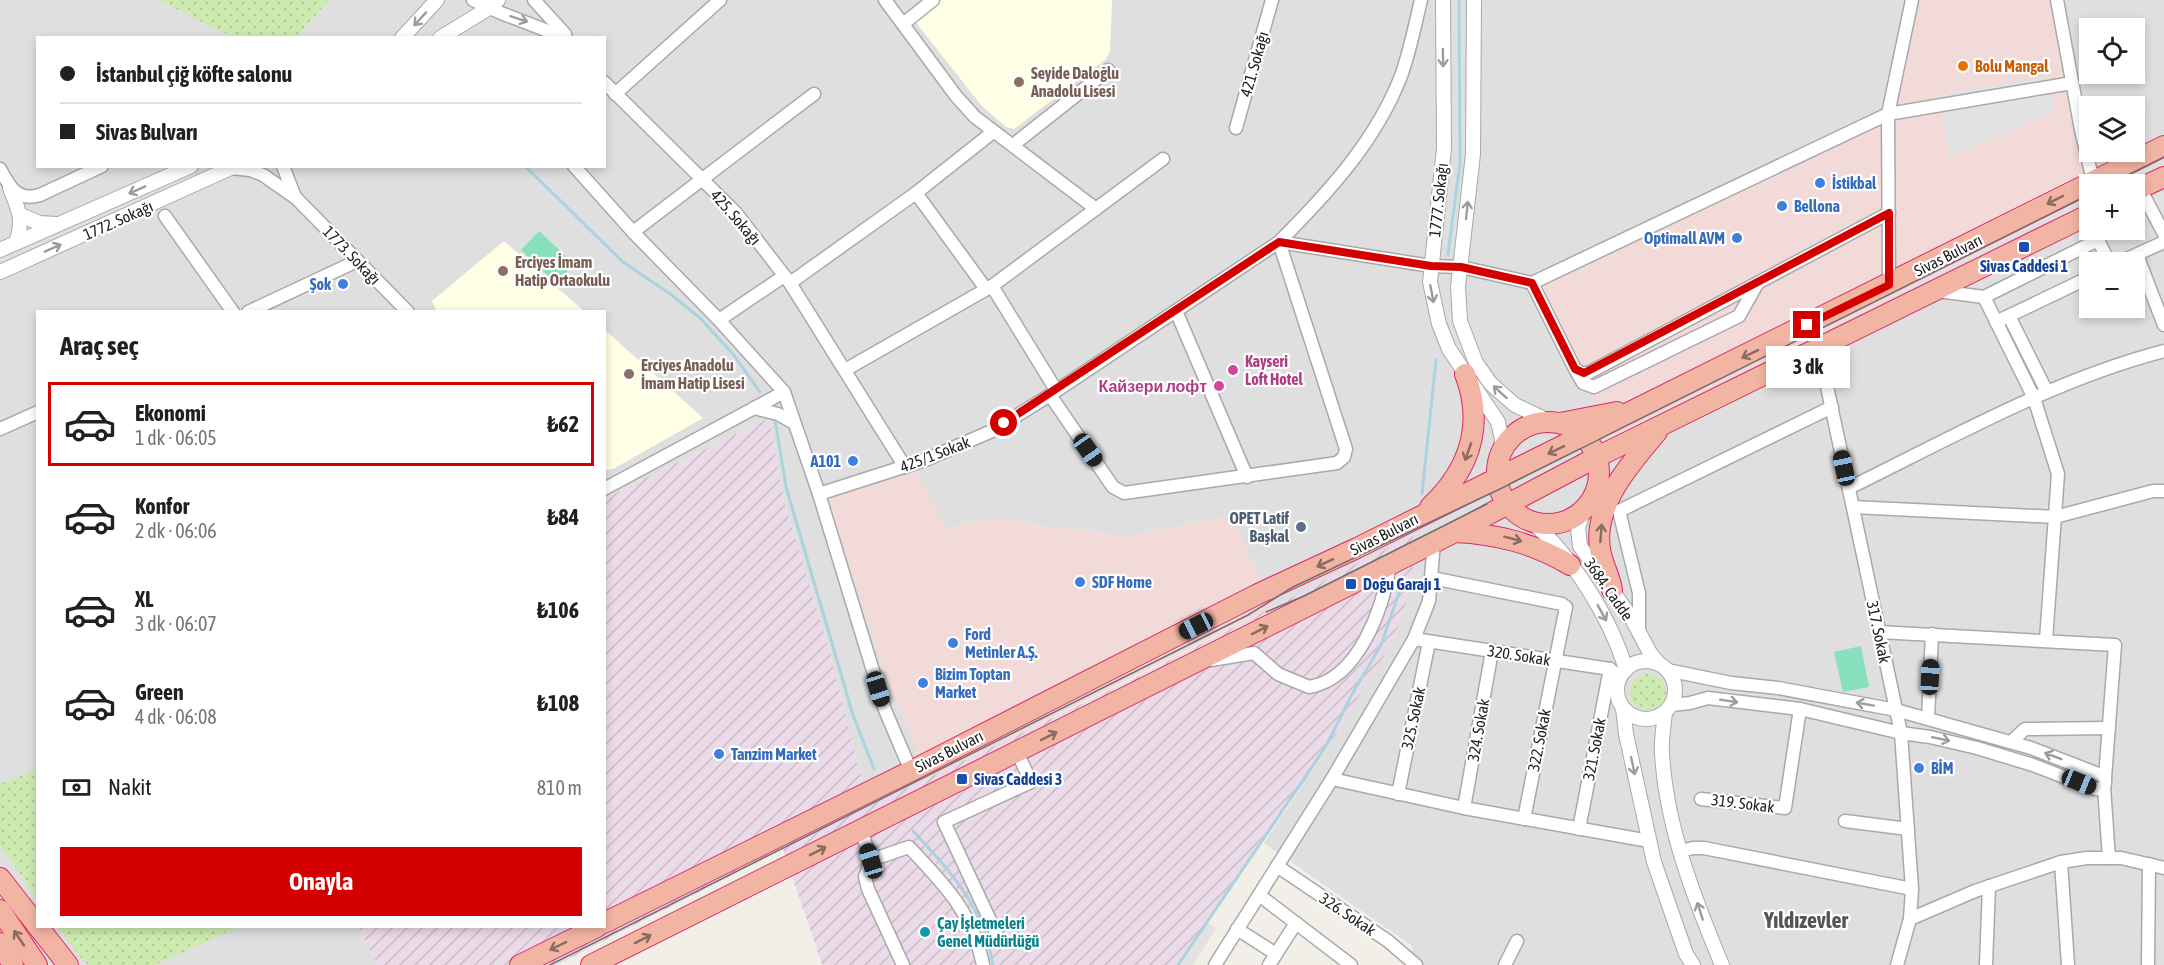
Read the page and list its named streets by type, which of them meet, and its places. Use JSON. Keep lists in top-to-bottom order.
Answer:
{
  "streets": {
    "highway": ["Sivas Bulvarı"],
    "street": [
      "421. Sokağı",
      "1777. Sokağı",
      "425. Sokağı",
      "1772. Sokağı",
      "1773. Sokağı",
      "425/1 Sokak",
      "3684. Cadde",
      "317. Sokak",
      "320. Sokak",
      "325. Sokak",
      "324. Sokak",
      "322. Sokak",
      "321. Sokak",
      "319. Sokak",
      "326. Sokak"
    ]
  },
  "crossings": [
    ["425. Sokağı", "425/1 Sokak"],
    ["Sivas Bulvarı", "317. Sokak"],
    ["3684. Cadde", "320. Sokak"],
    ["3684. Cadde", "321. Sokak"],
    ["320. Sokak", "325. Sokak"],
    ["320. Sokak", "324. Sokak"],
    ["320. Sokak", "322. Sokak"],
    ["320. Sokak", "321. Sokak"]
  ],
  "districts": ["Yıldızevler"],
  "places": {
    "other": [
      "Bolu Mangal",
      "Seyide Daloğlu Anadolu Lisesi",
      "İstikbal",
      "Bellona",
      "Optimall AVM",
      "Erciyes İmam Hatip Ortaokulu",
      "Şok",
      "Kayseri Loft Hotel",
      "Erciyes Anadolu İmam Hatip Lisesi",
      "Кайзери лофт",
      "A101",
      "OPET Latif Başkal",
      "SDF Home",
      "Ford Metinler A.Ş.",
      "Bizim Toptan Market",
      "Tanzim Market",
      "BİM",
      "Çay İşletmeleri Genel Müdürlüğü"
    ],
    "transit": ["Sivas Caddesi 1", "Doğu Garajı 1", "Sivas Caddesi 3"]
  },
  "page": {
    "map_buttons": ["+", "−"],
    "banner": ["İstanbul çiğ köfte salonu", "Sivas Bulvarı"],
    "heading": "Araç seç",
    "bubble": "3 dk",
    "list": [
      {
        "name": "Ekonomi",
        "note": "1 dk · 06:05",
        "value": "₺62"
      },
      {
        "name": "Konfor",
        "note": "2 dk · 06:06",
        "value": "₺84"
      },
      {
        "name": "XL",
        "note": "3 dk · 06:07",
        "value": "₺106"
      },
      {
        "name": "Green",
        "note": "4 dk · 06:08",
        "value": "₺108"
      }
    ],
    "pay": ["Nakit", "810 m"],
    "buttons": "Onayla"
  }
}
